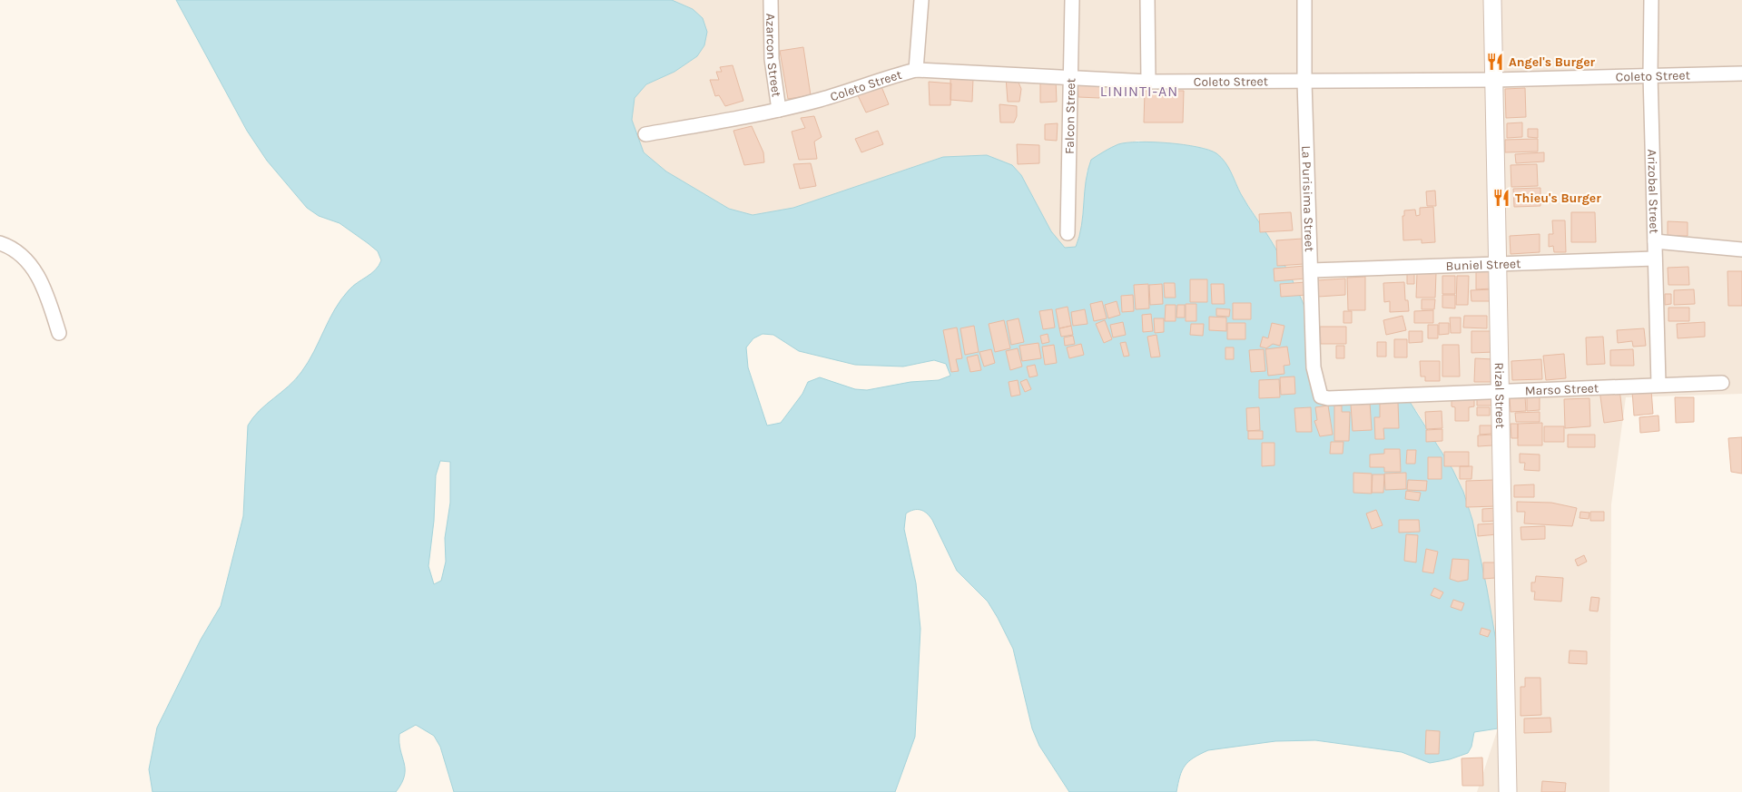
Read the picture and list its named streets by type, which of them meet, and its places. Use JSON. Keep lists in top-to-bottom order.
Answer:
{
  "streets": {
    "street": [
      "Azarcon Street",
      "Coleto Street",
      "Falcon Street",
      "Arizobal Street",
      "La Purisima Street",
      "Buniel Street",
      "Marso Street",
      "Rizal Street"
    ]
  },
  "crossings": [
    ["Azarcon Street", "Coleto Street"],
    ["Coleto Street", "Falcon Street"],
    ["Coleto Street", "Arizobal Street"],
    ["Coleto Street", "La Purisima Street"],
    ["Coleto Street", "Rizal Street"],
    ["Arizobal Street", "Buniel Street"],
    ["Arizobal Street", "Marso Street"],
    ["La Purisima Street", "Buniel Street"],
    ["La Purisima Street", "Marso Street"],
    ["Buniel Street", "Rizal Street"],
    ["Marso Street", "Rizal Street"]
  ],
  "districts": ["LININTI-AN"],
  "places": {
    "restaurant": ["Angel's Burger", "Thieu's Burger"]
  }
}
